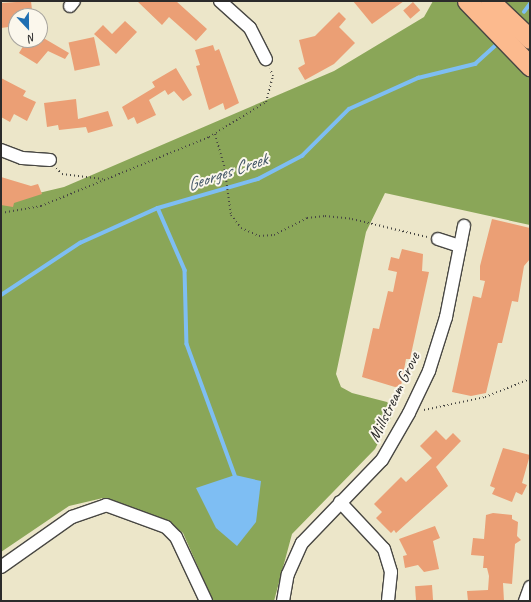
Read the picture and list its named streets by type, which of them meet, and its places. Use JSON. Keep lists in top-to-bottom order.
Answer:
{
  "streets": {
    "street": ["Millstream Grove"]
  },
  "water": ["Georges Creek"],
  "north": "bottom"
}
